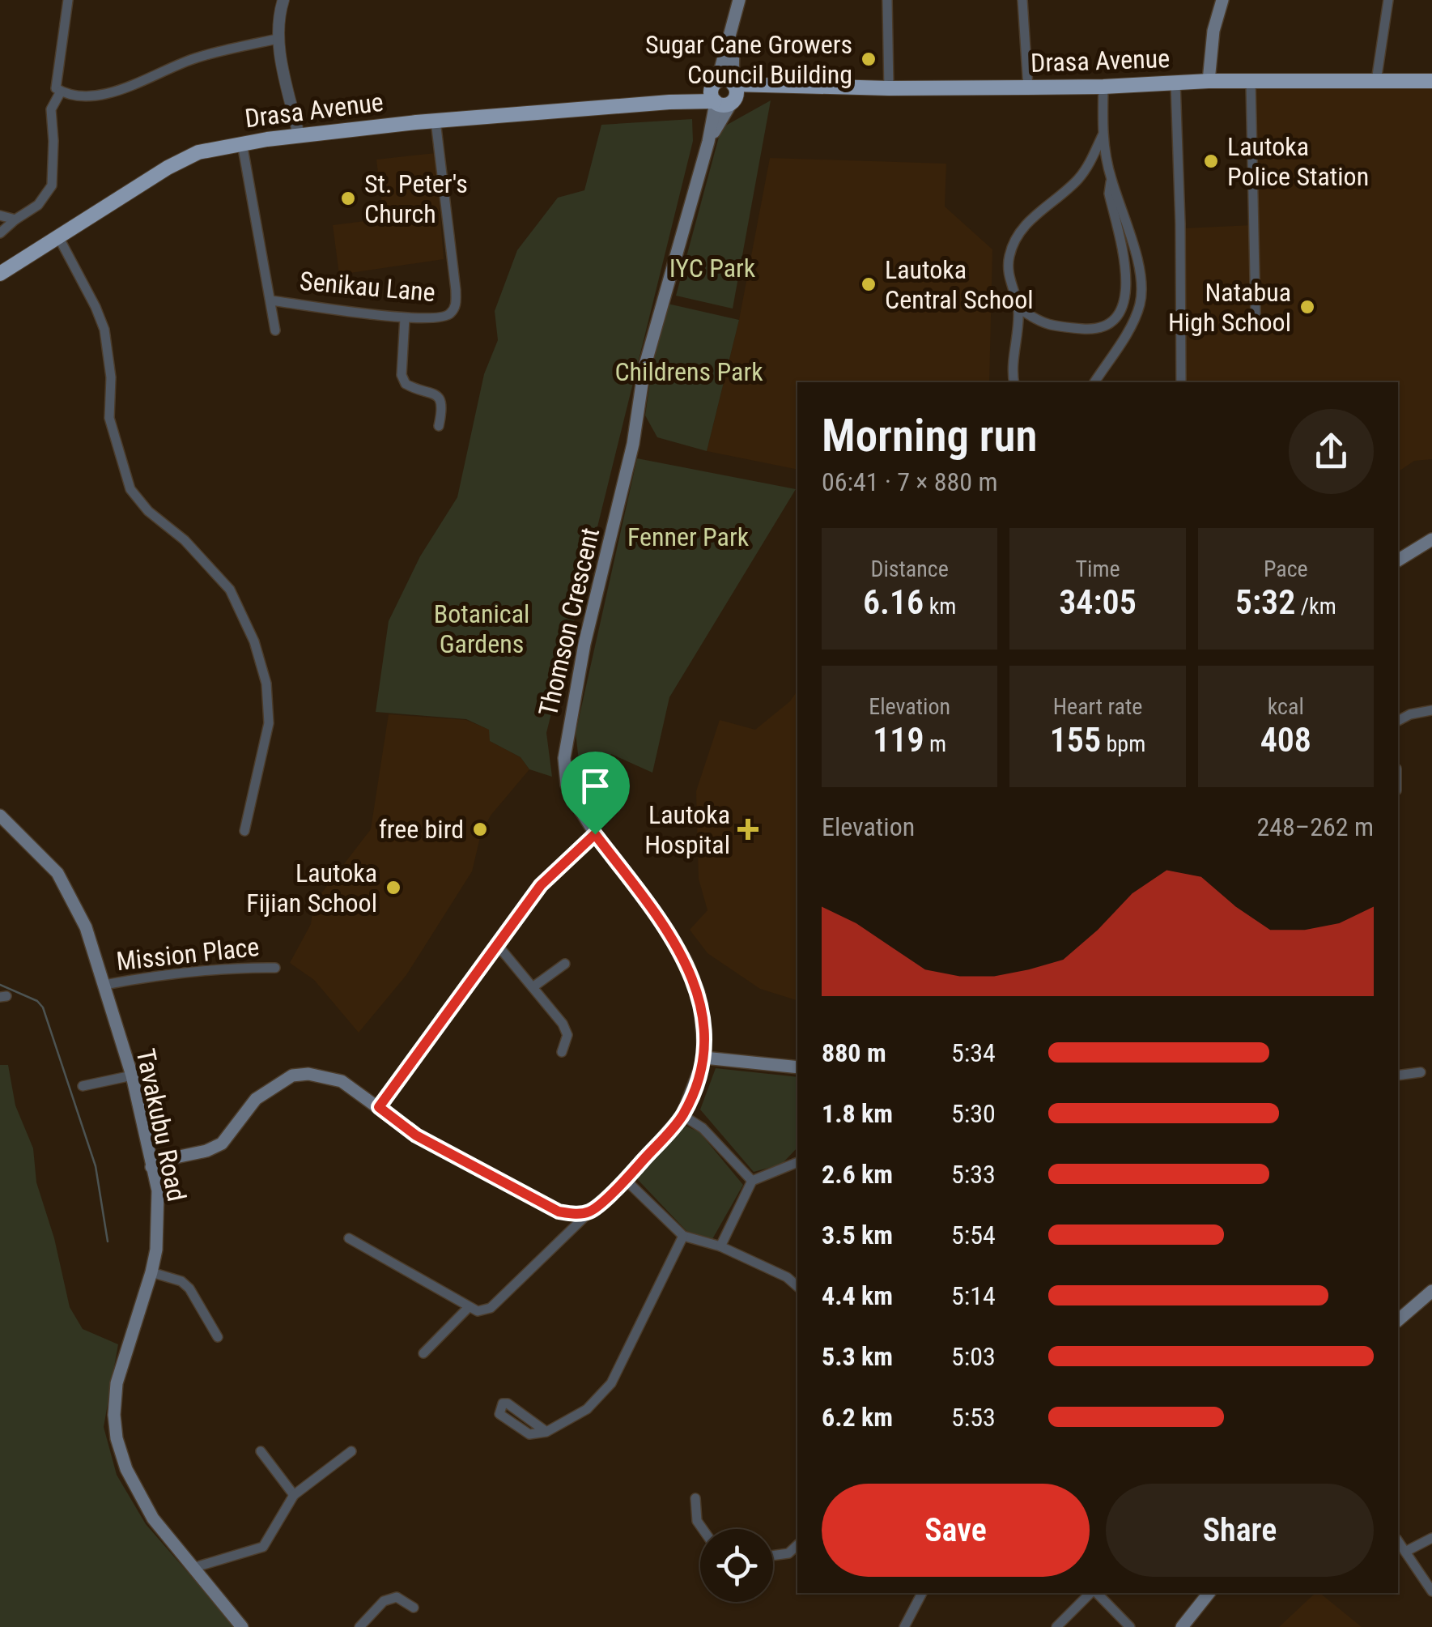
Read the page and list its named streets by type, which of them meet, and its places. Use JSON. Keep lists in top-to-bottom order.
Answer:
{
  "streets": {
    "highway": ["Drasa Avenue"],
    "main road": ["Thomson Crescent", "Tavakubu Road"],
    "street": ["Senikau Lane", "Mission Place"]
  },
  "crossings": [
    ["Drasa Avenue", "Senikau Lane"],
    ["Drasa Avenue", "Thomson Crescent"],
    ["Mission Place", "Tavakubu Road"]
  ],
  "parks": [
    "IYC Park",
    "Childrens Park",
    "Fenner Park",
    "Botanical Gardens"
  ],
  "places": {
    "other": [
      "Sugar Cane Growers Council Building",
      "Lautoka Police Station",
      "St. Peter's Church",
      "Lautoka Central School",
      "Natabua High School",
      "free bird",
      "Lautoka Fijian School"
    ],
    "health": ["Lautoka Hospital"]
  },
  "page": {
    "heading": ["Morning run", "06:41 · 7 × 880 m"],
    "stats": [
      ["Distance", "6.16 km"],
      ["Time", "34:05"],
      ["Pace", "5:32 /km"],
      ["Elevation", "119 m"],
      ["Heart rate", "155 bpm"],
      ["kcal", "408"]
    ],
    "chart": ["Elevation", "248–262 m"],
    "list": [
      {
        "name": "880 m",
        "note": "5:34"
      },
      {
        "name": "1.8 km",
        "note": "5:30"
      },
      {
        "name": "2.6 km",
        "note": "5:33"
      },
      {
        "name": "3.5 km",
        "note": "5:54"
      },
      {
        "name": "4.4 km",
        "note": "5:14"
      },
      {
        "name": "5.3 km",
        "note": "5:03"
      },
      {
        "name": "6.2 km",
        "note": "5:53"
      }
    ],
    "buttons": ["Save", "Share"]
  }
}
